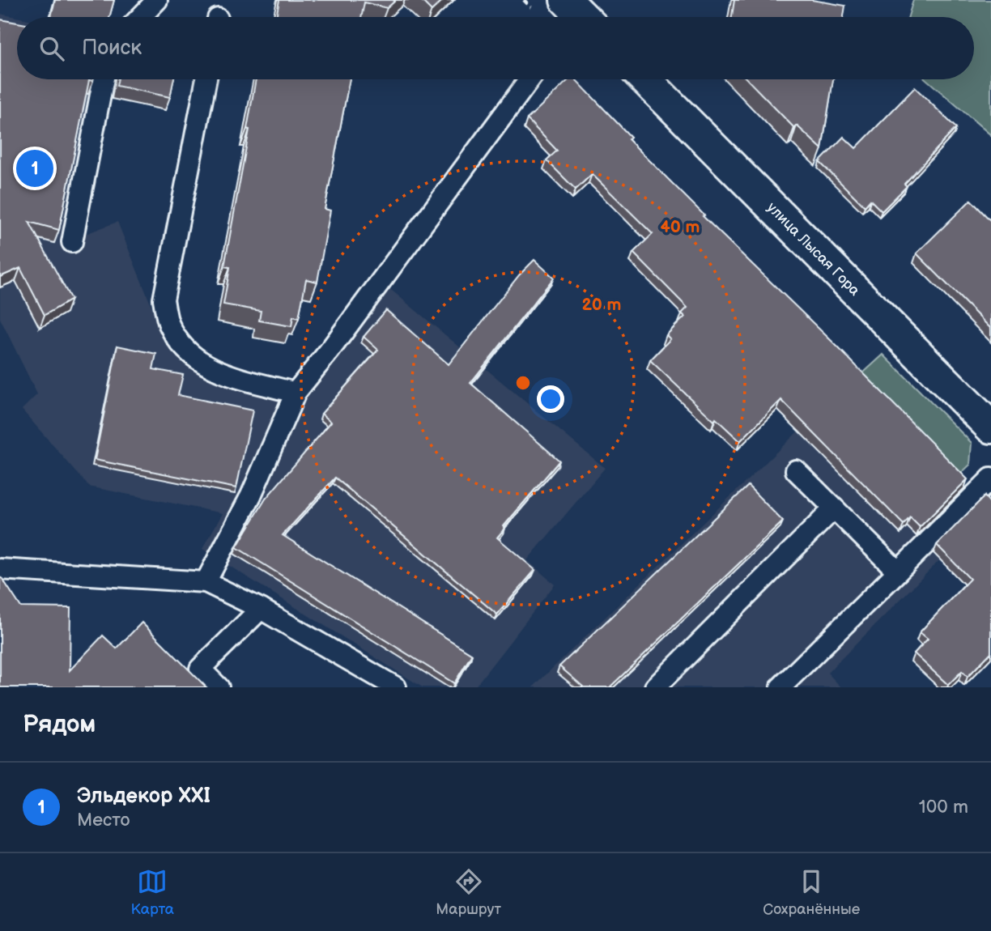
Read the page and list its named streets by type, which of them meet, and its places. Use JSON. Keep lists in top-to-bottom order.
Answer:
{
  "streets": {
    "street": ["улица Лысая Гора"]
  },
  "page": {
    "search": "Поиск",
    "pins": "1",
    "heading": "Рядом",
    "list": [
      {
        "mark": "1",
        "name": "Эльдекор XXI",
        "note": "Место",
        "value": "100 m"
      }
    ],
    "nav": ["Карта", "Маршрут", "Сохранённые"]
  },
  "rings": ["40 m", "20 m"]
}
